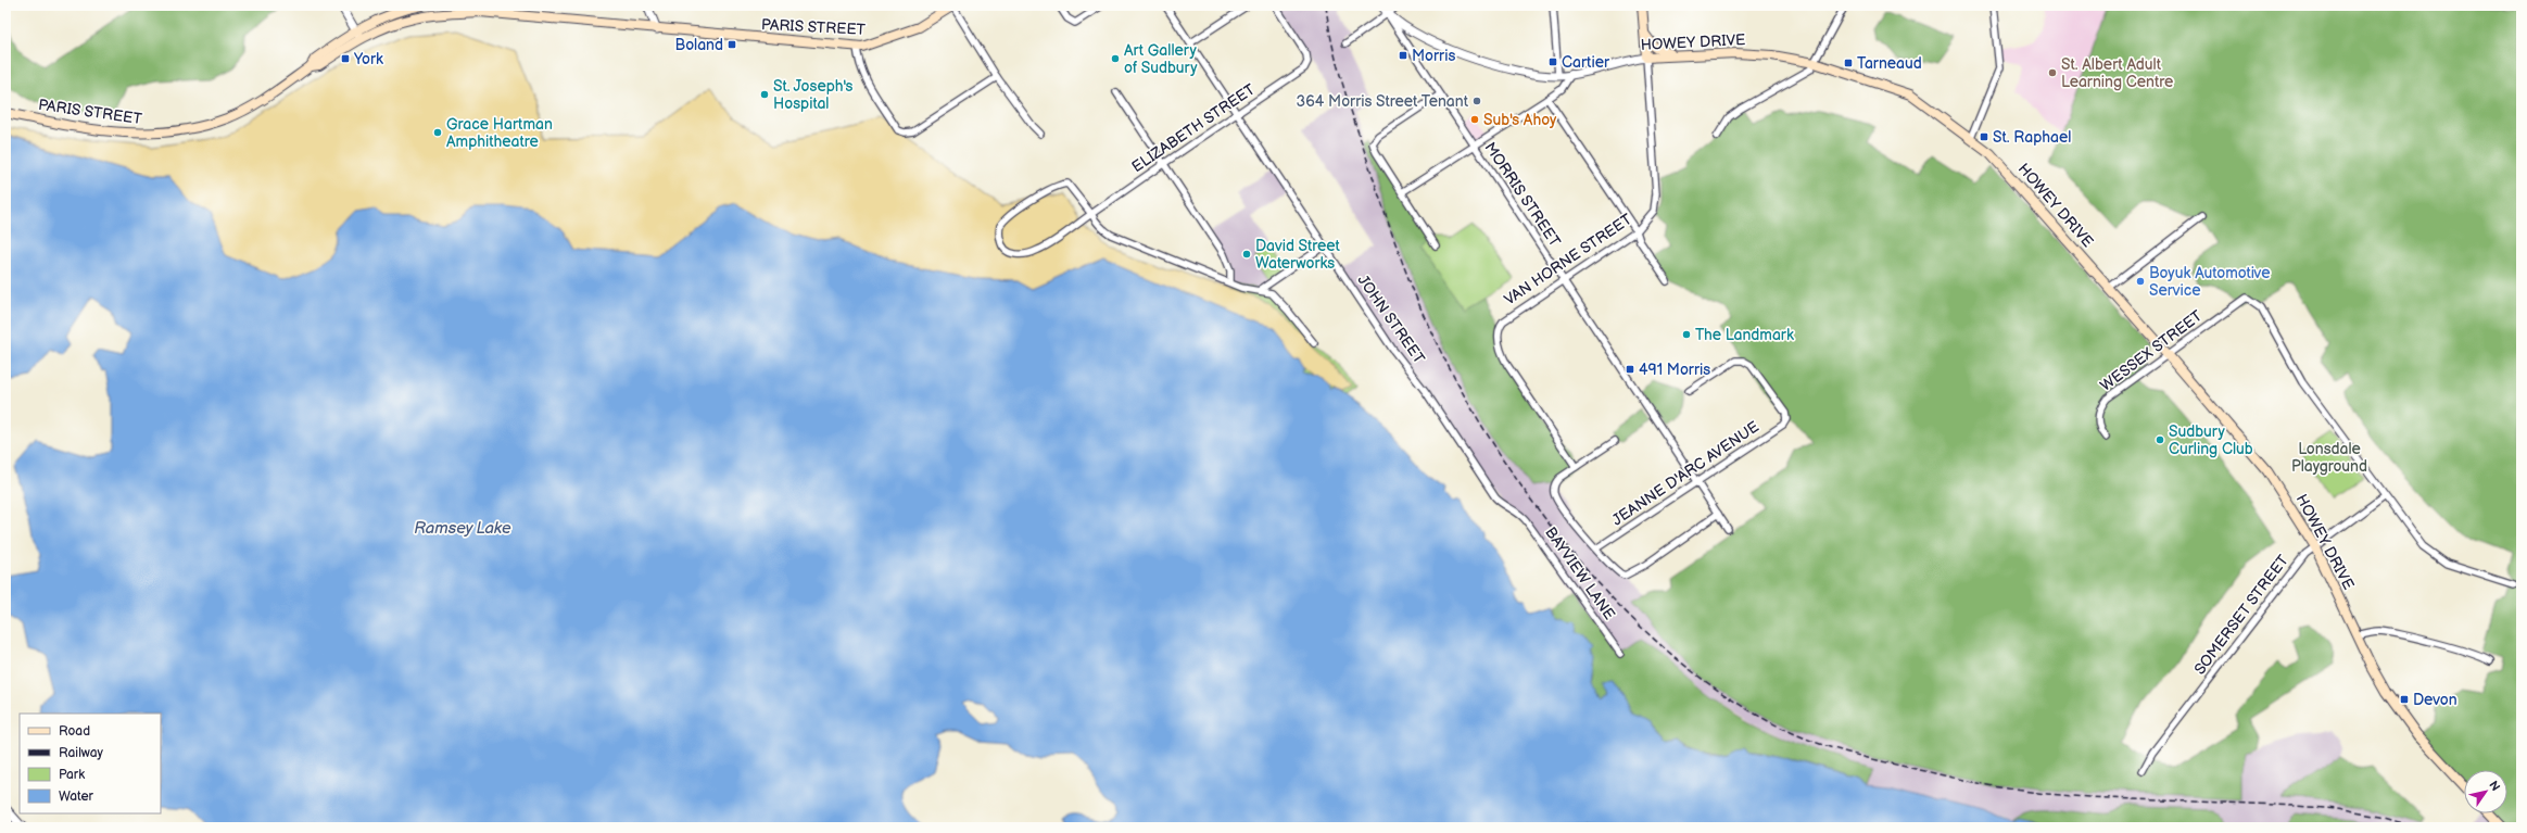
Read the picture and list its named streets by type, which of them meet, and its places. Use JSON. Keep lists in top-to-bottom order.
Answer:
{
  "streets": {
    "main road": ["PARIS STREET", "HOWEY DRIVE", "VAN HORNE STREET"],
    "street": [
      "ELIZABETH STREET",
      "MORRIS STREET",
      "JOHN STREET",
      "WESSEX STREET",
      "JEANNE D'ARC AVENUE",
      "BAYVIEW LANE",
      "SOMERSET STREET"
    ]
  },
  "crossings": [
    ["HOWEY DRIVE", "MORRIS STREET"],
    ["HOWEY DRIVE", "VAN HORNE STREET"],
    ["HOWEY DRIVE", "WESSEX STREET"],
    ["HOWEY DRIVE", "SOMERSET STREET"],
    ["ELIZABETH STREET", "JOHN STREET"],
    ["MORRIS STREET", "VAN HORNE STREET"],
    ["MORRIS STREET", "JEANNE D'ARC AVENUE"],
    ["JOHN STREET", "BAYVIEW LANE"],
    ["WESSEX STREET", "SOMERSET STREET"]
  ],
  "water": ["Ramsey Lake"],
  "parks": ["Lonsdale Playground"],
  "places": {
    "transit": [
      "Boland",
      "Morris",
      "York",
      "Cartier",
      "Tarneaud",
      "St. Raphael",
      "491 Morris",
      "Devon"
    ],
    "other": [
      "Art Gallery of Sudbury",
      "St. Albert Adult Learning Centre",
      "St. Joseph's Hospital",
      "364 Morris Street Tenant",
      "Sub's Ahoy",
      "Grace Hartman Amphitheatre",
      "David Street Waterworks",
      "Boyuk Automotive Service",
      "The Landmark",
      "Sudbury Curling Club"
    ]
  },
  "legend": [
    "Road",
    "Railway",
    "Park",
    "Water"
  ],
  "north": "top right"
}
